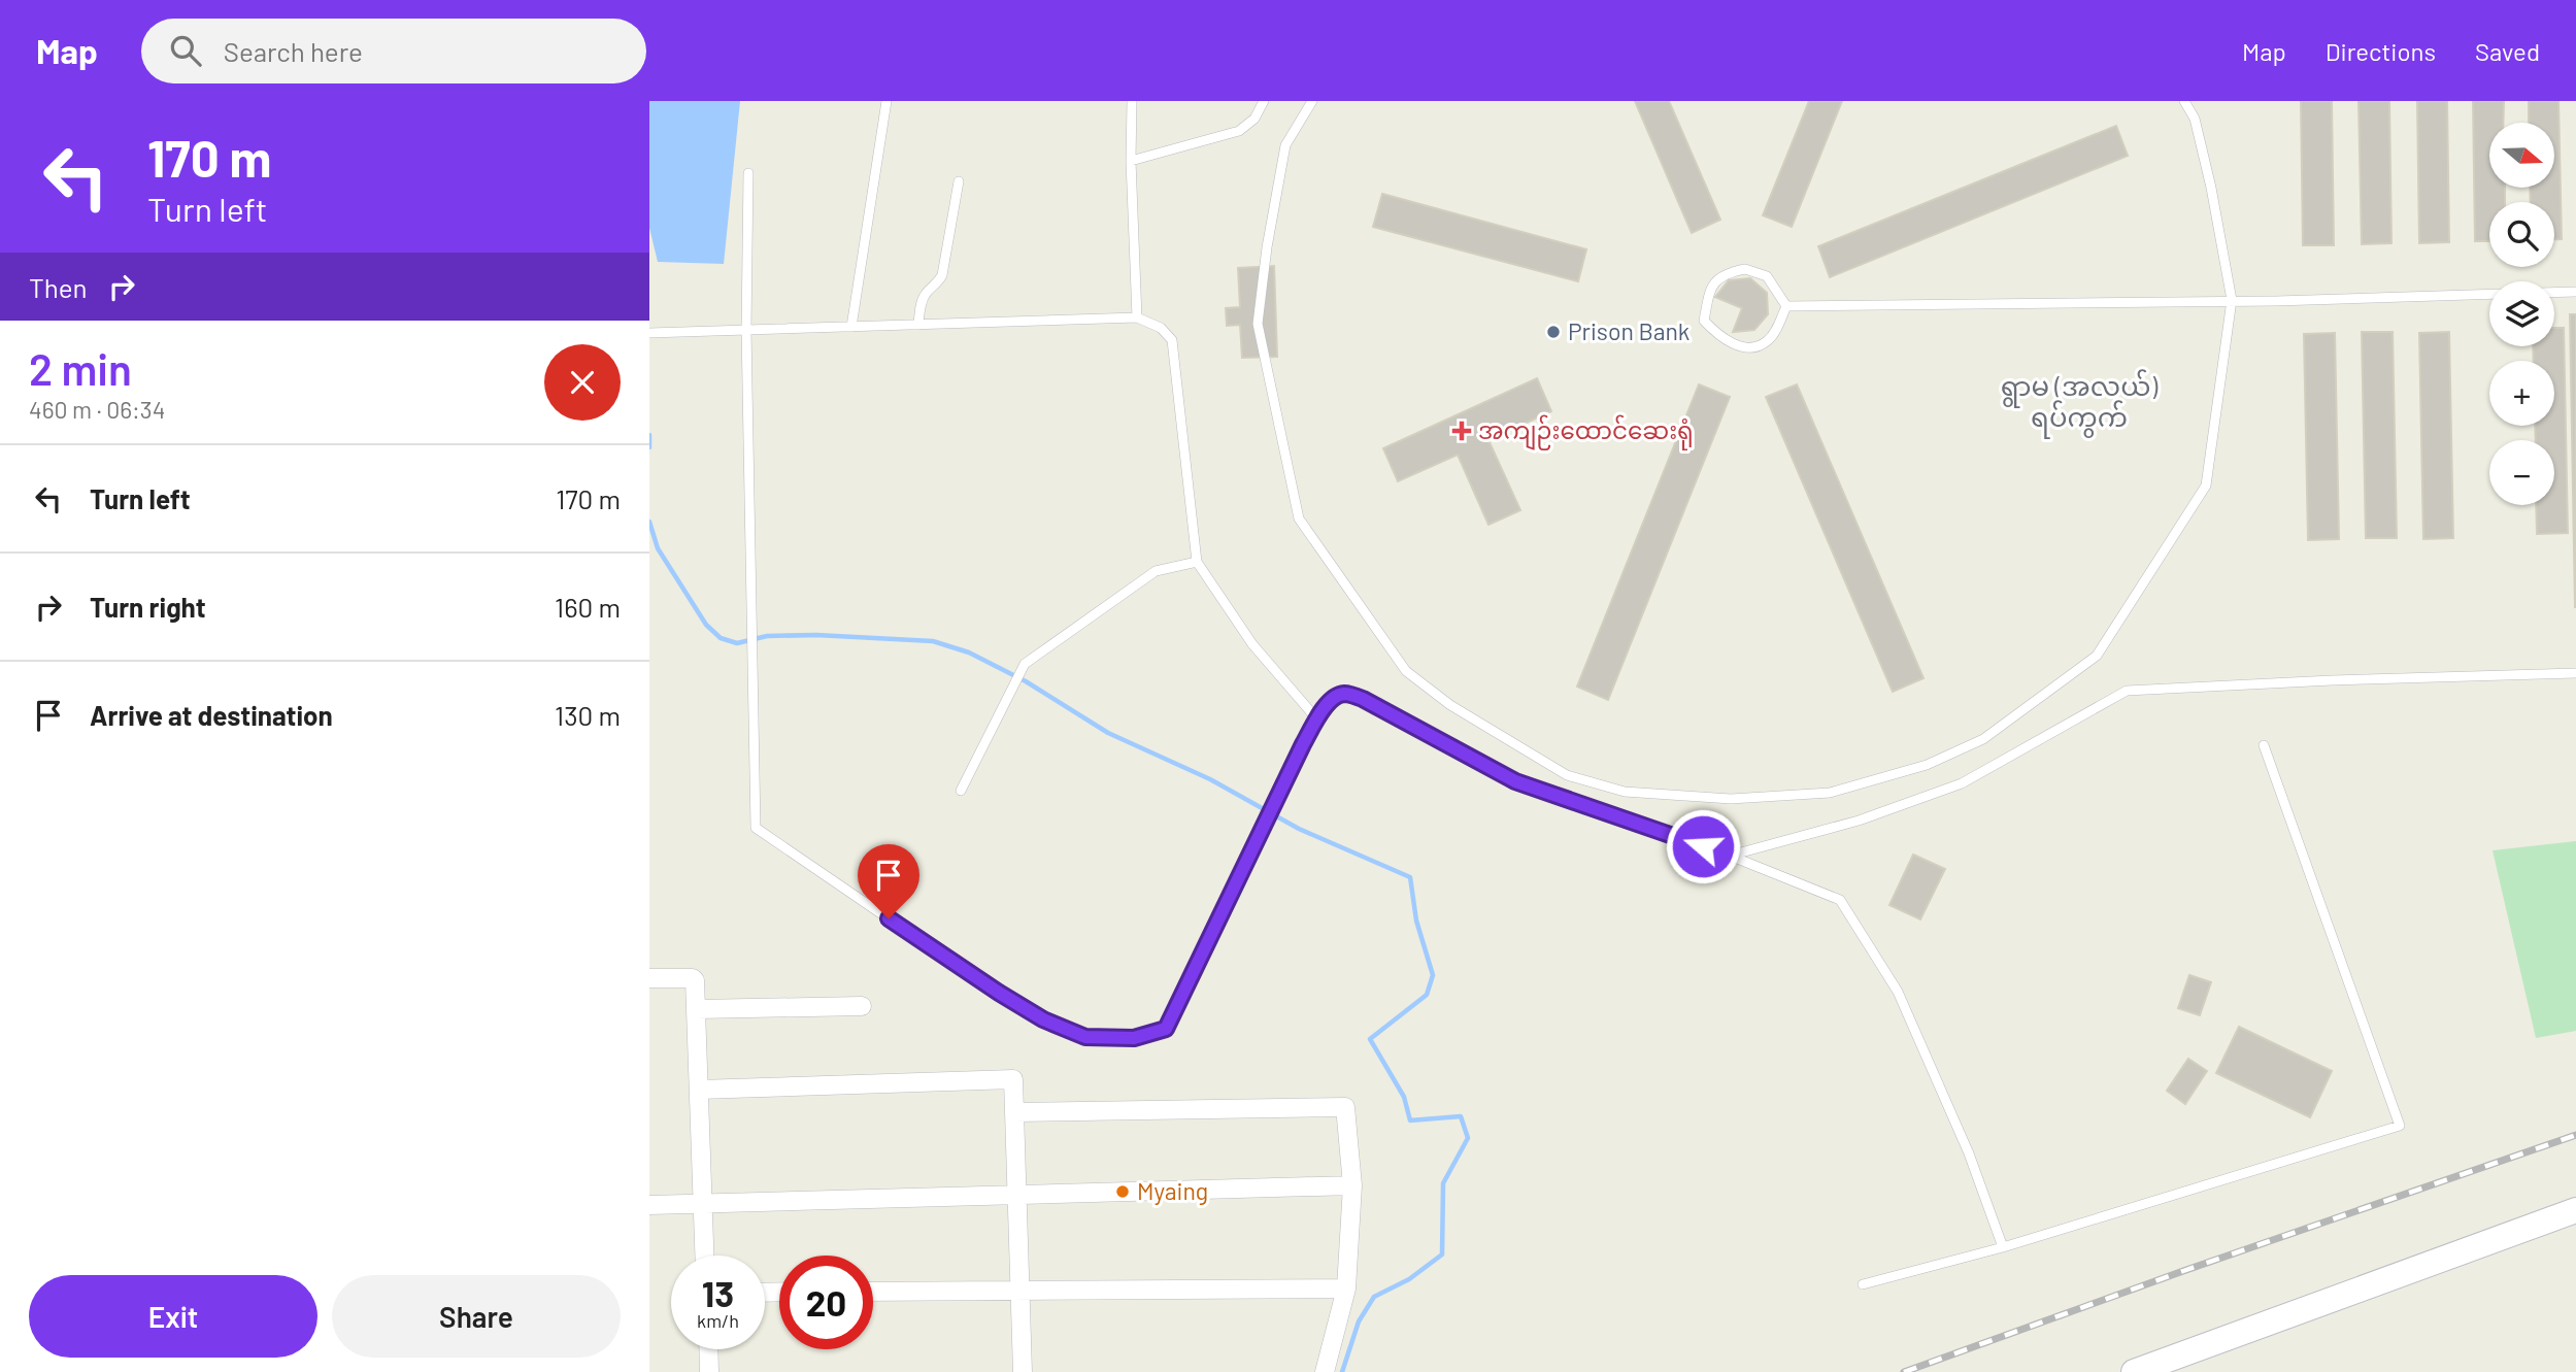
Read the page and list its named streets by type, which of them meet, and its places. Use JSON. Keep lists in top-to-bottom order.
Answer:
{
  "districts": ["ရွာမ (အလယ်) ရပ်ကွက်"],
  "places": {
    "other": ["Prison Bank", "Myaing"],
    "health": ["အကျဉ်းထောင်ဆေးရုံ"]
  },
  "north": "right",
  "page": {
    "header": "Map",
    "search": "Search here",
    "nav": ["Map", "Directions", "Saved"],
    "turn": ["170 m", "Turn left"],
    "map_buttons": ["+", "−"],
    "then": "Then",
    "heading": ["2 min", "460 m · 06:34"],
    "list": [
      {
        "name": "Turn left",
        "value": "170 m"
      },
      {
        "name": "Turn right",
        "value": "160 m"
      },
      {
        "name": "Arrive at destination",
        "value": "130 m"
      }
    ],
    "speed": "13 km/h",
    "limit": "20",
    "buttons": ["Exit", "Share"]
  }
}
